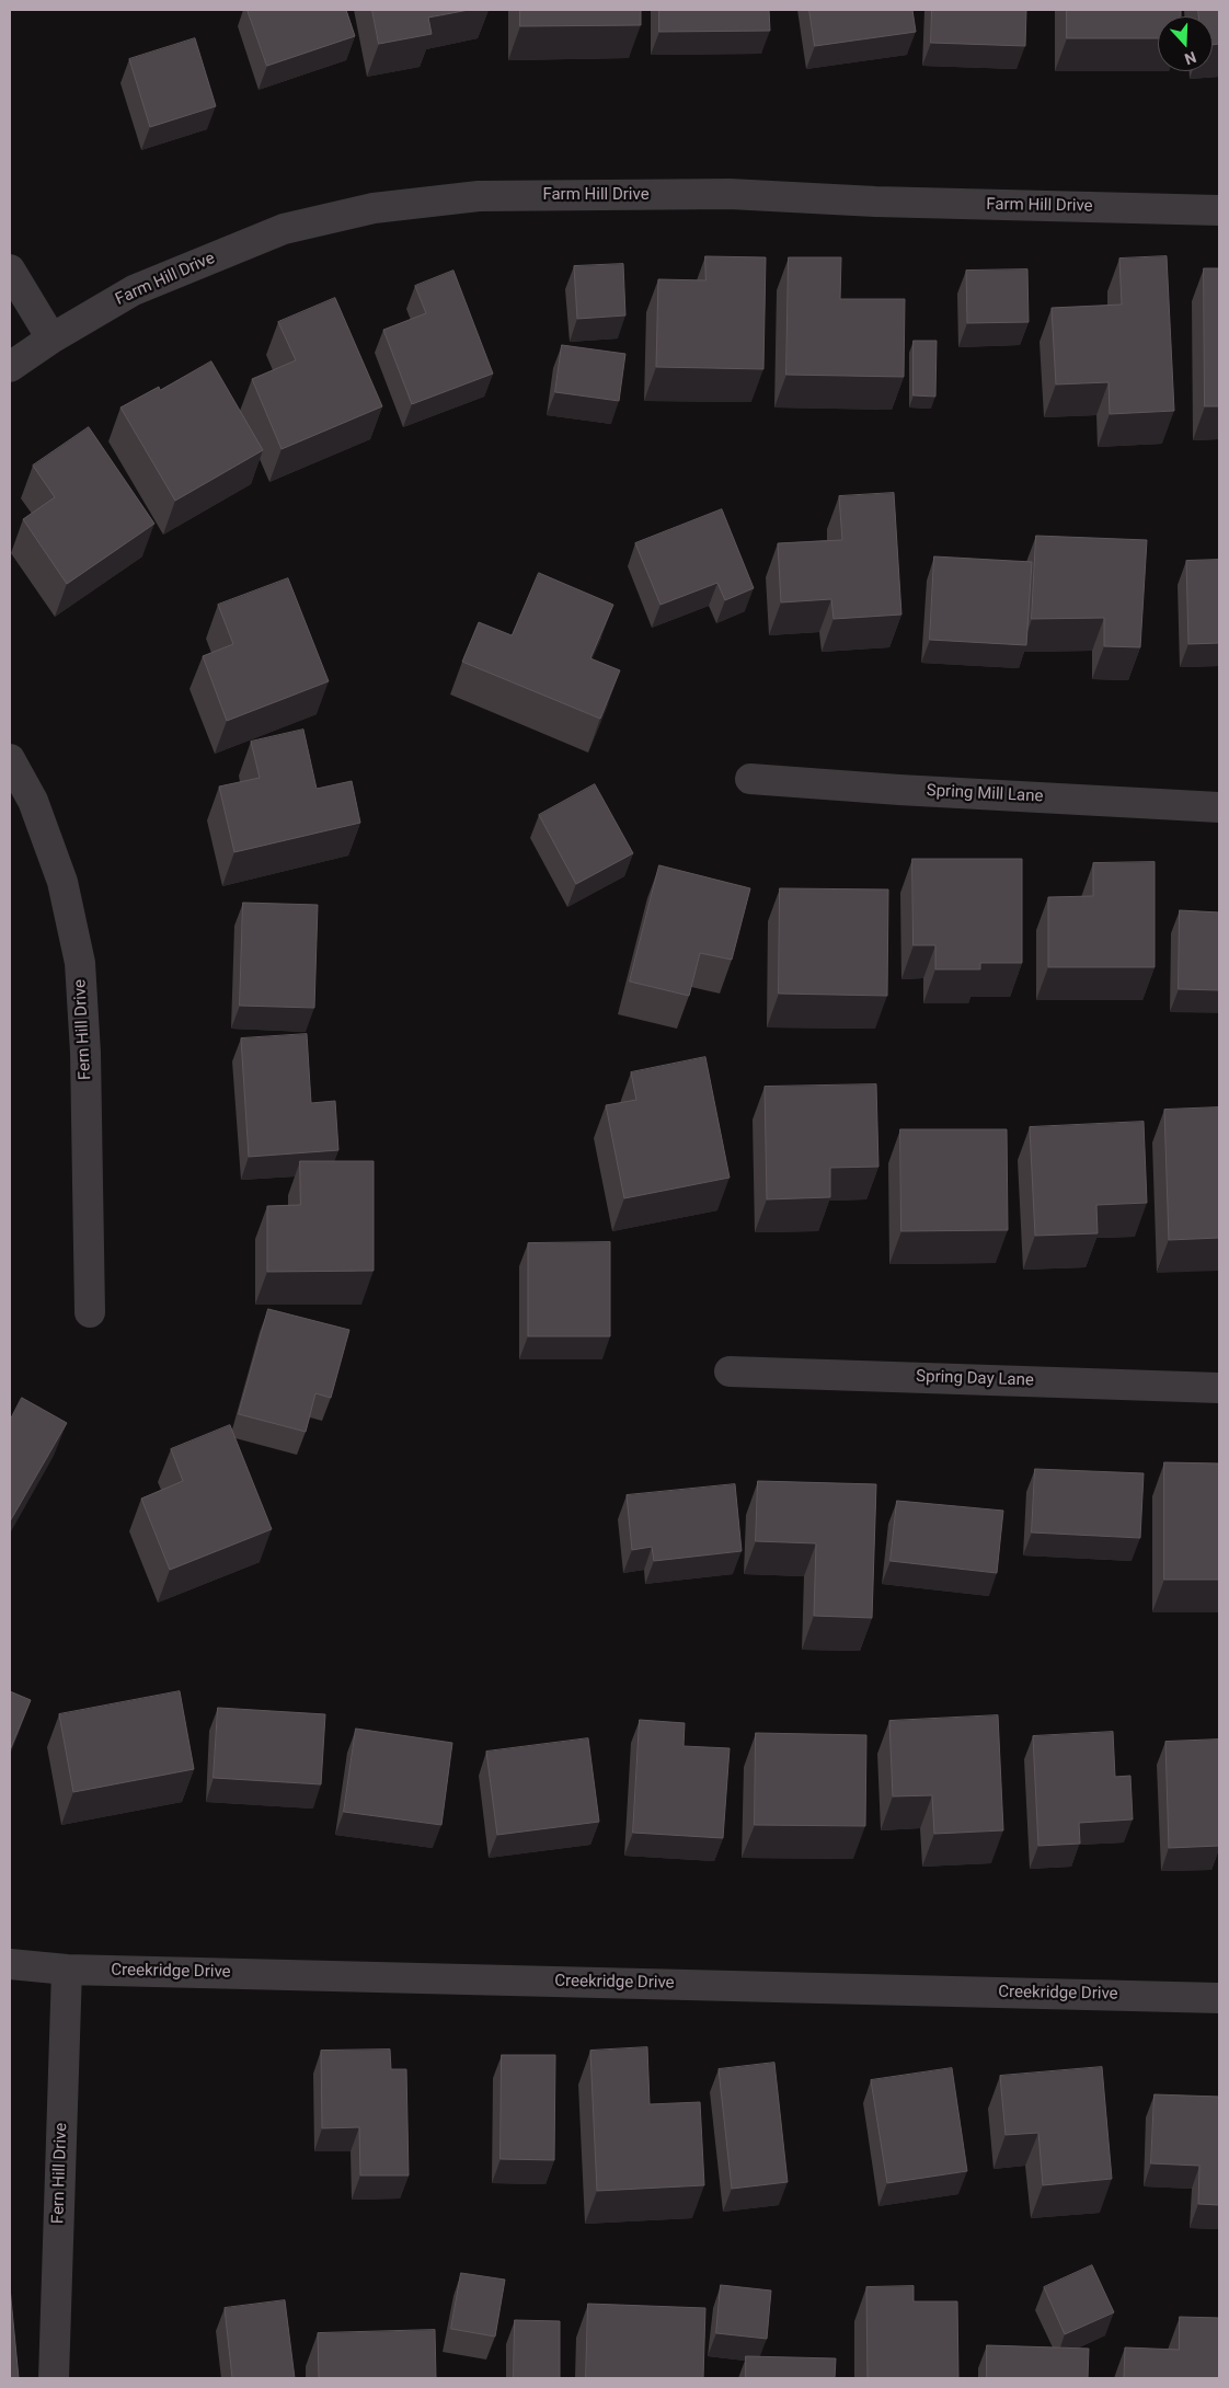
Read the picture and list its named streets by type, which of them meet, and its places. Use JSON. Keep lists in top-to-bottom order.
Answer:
{
  "streets": {
    "street": [
      "Farm Hill Drive",
      "Spring Mill Lane",
      "Fern Hill Drive",
      "Spring Day Lane",
      "Creekridge Drive"
    ]
  },
  "crossings": [
    ["Fern Hill Drive", "Creekridge Drive"]
  ],
  "north": "bottom"
}
